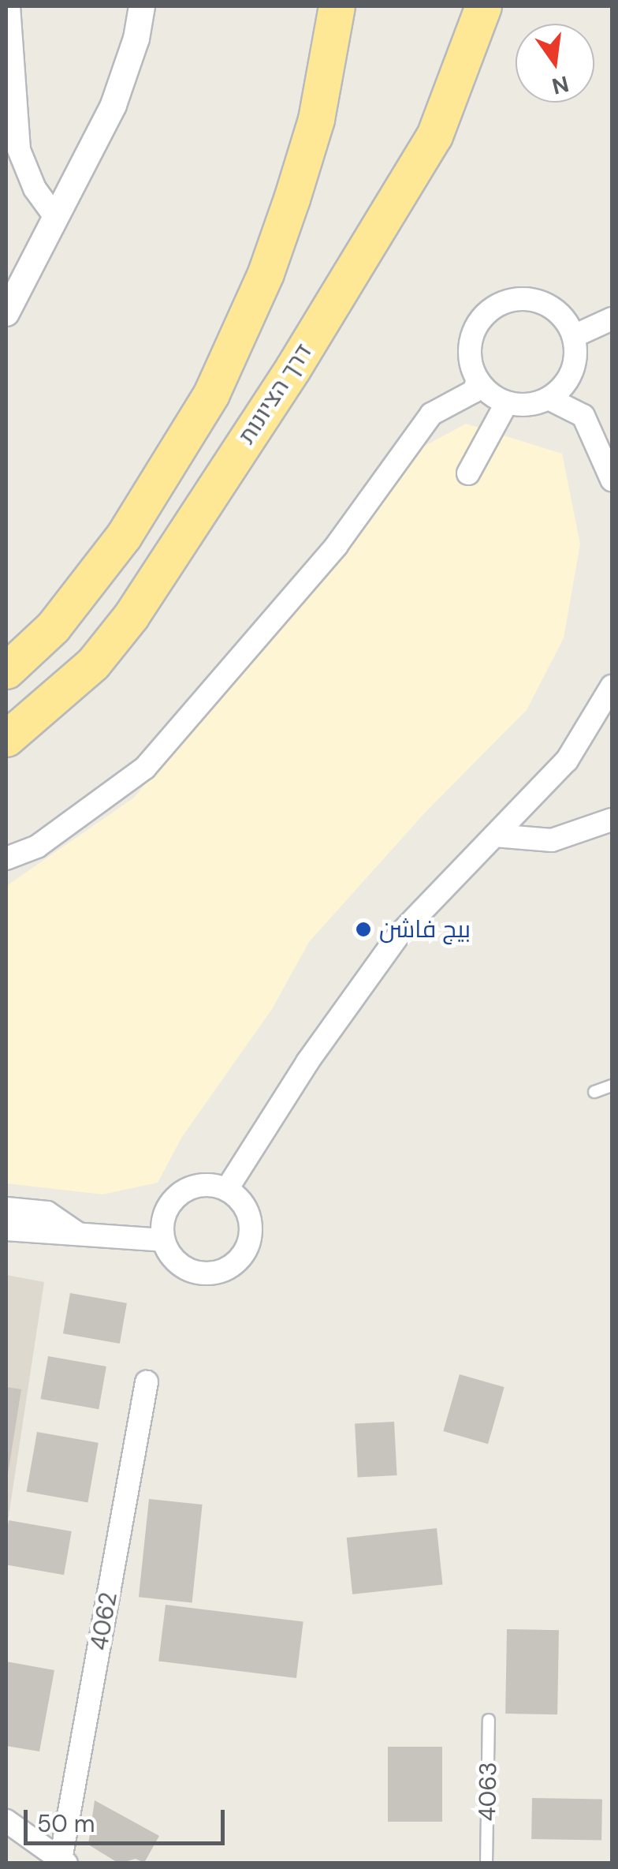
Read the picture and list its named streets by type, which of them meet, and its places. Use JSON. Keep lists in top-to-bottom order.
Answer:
{
  "streets": {
    "highway": ["דרך הציונות"],
    "street": ["4062"],
    "lane": ["4063"]
  },
  "places": ["بيج فاشن"],
  "scale_bar": "50 m",
  "north": "bottom"
}
